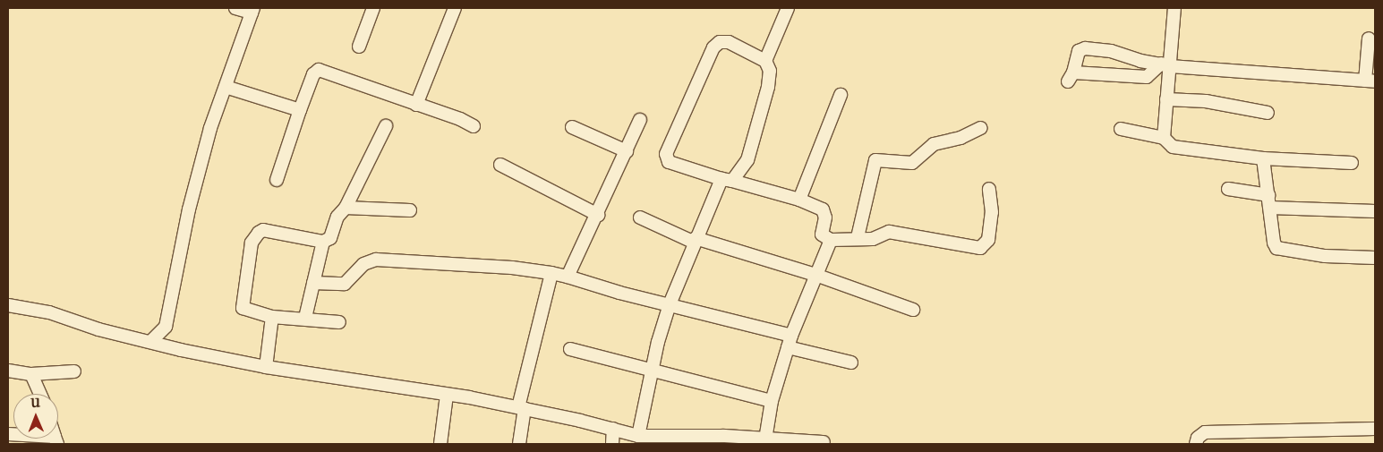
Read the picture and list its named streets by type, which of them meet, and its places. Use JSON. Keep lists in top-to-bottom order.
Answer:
{
  "north": "top"
}
